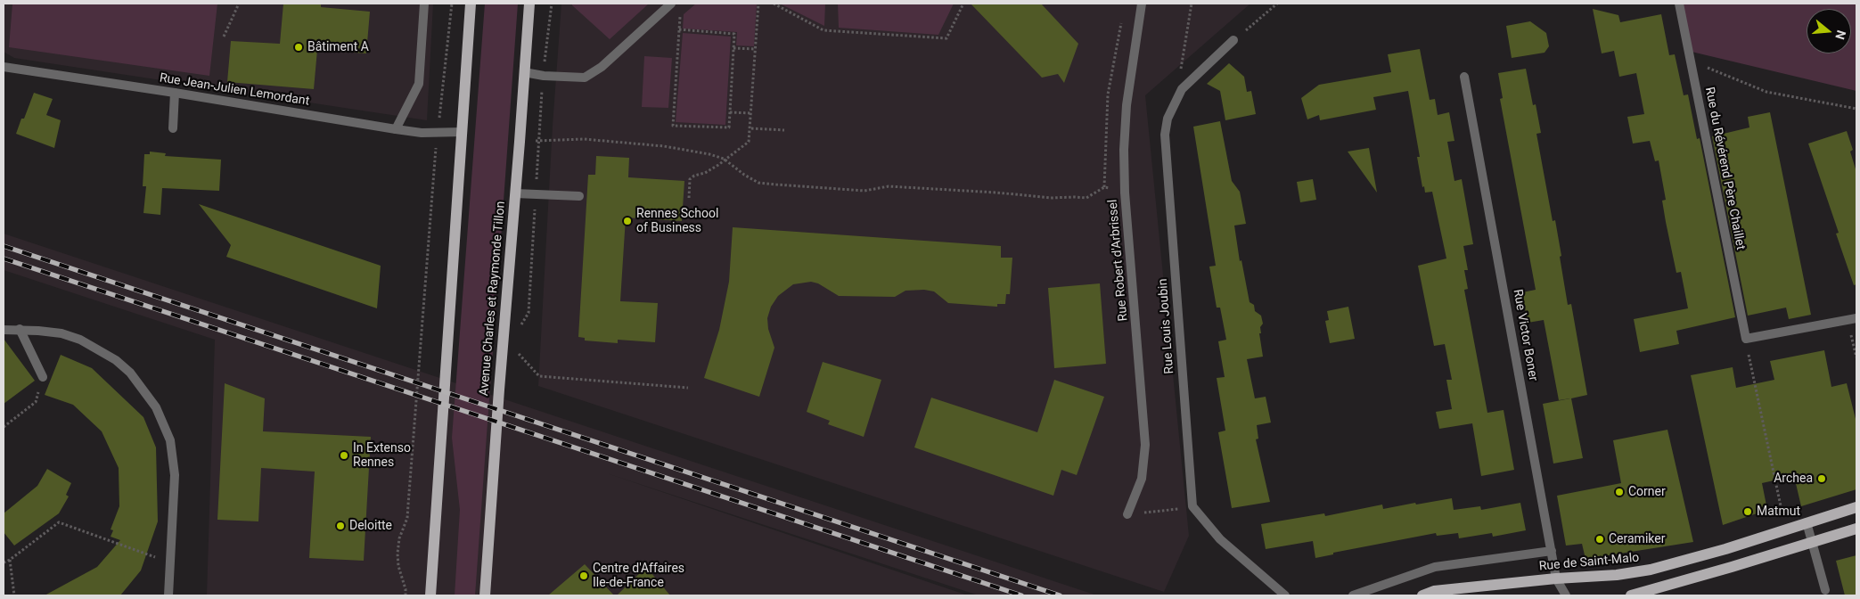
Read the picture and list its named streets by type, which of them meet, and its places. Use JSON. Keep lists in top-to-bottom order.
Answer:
{
  "streets": {
    "main road": ["Avenue Charles et Raymonde Tillon", "Rue de Saint-Malo"],
    "street": [
      "Rue Jean-Julien Lemordant",
      "Rue du Révérend Père Chaillet",
      "Rue Robert d'Arbrissel",
      "Rue Louis Joubin",
      "Rue Victor Boner"
    ]
  },
  "crossings": [
    ["Rue Victor Boner", "Rue de Saint-Malo"]
  ],
  "places": [
    "Bâtiment A",
    "Rennes School of Business",
    "In Extenso Rennes",
    "Archea",
    "Corner",
    "Matmut",
    "Deloitte",
    "Ceramiker",
    "Centre d'Affaires Ile-de-France"
  ],
  "north": "right"
}
